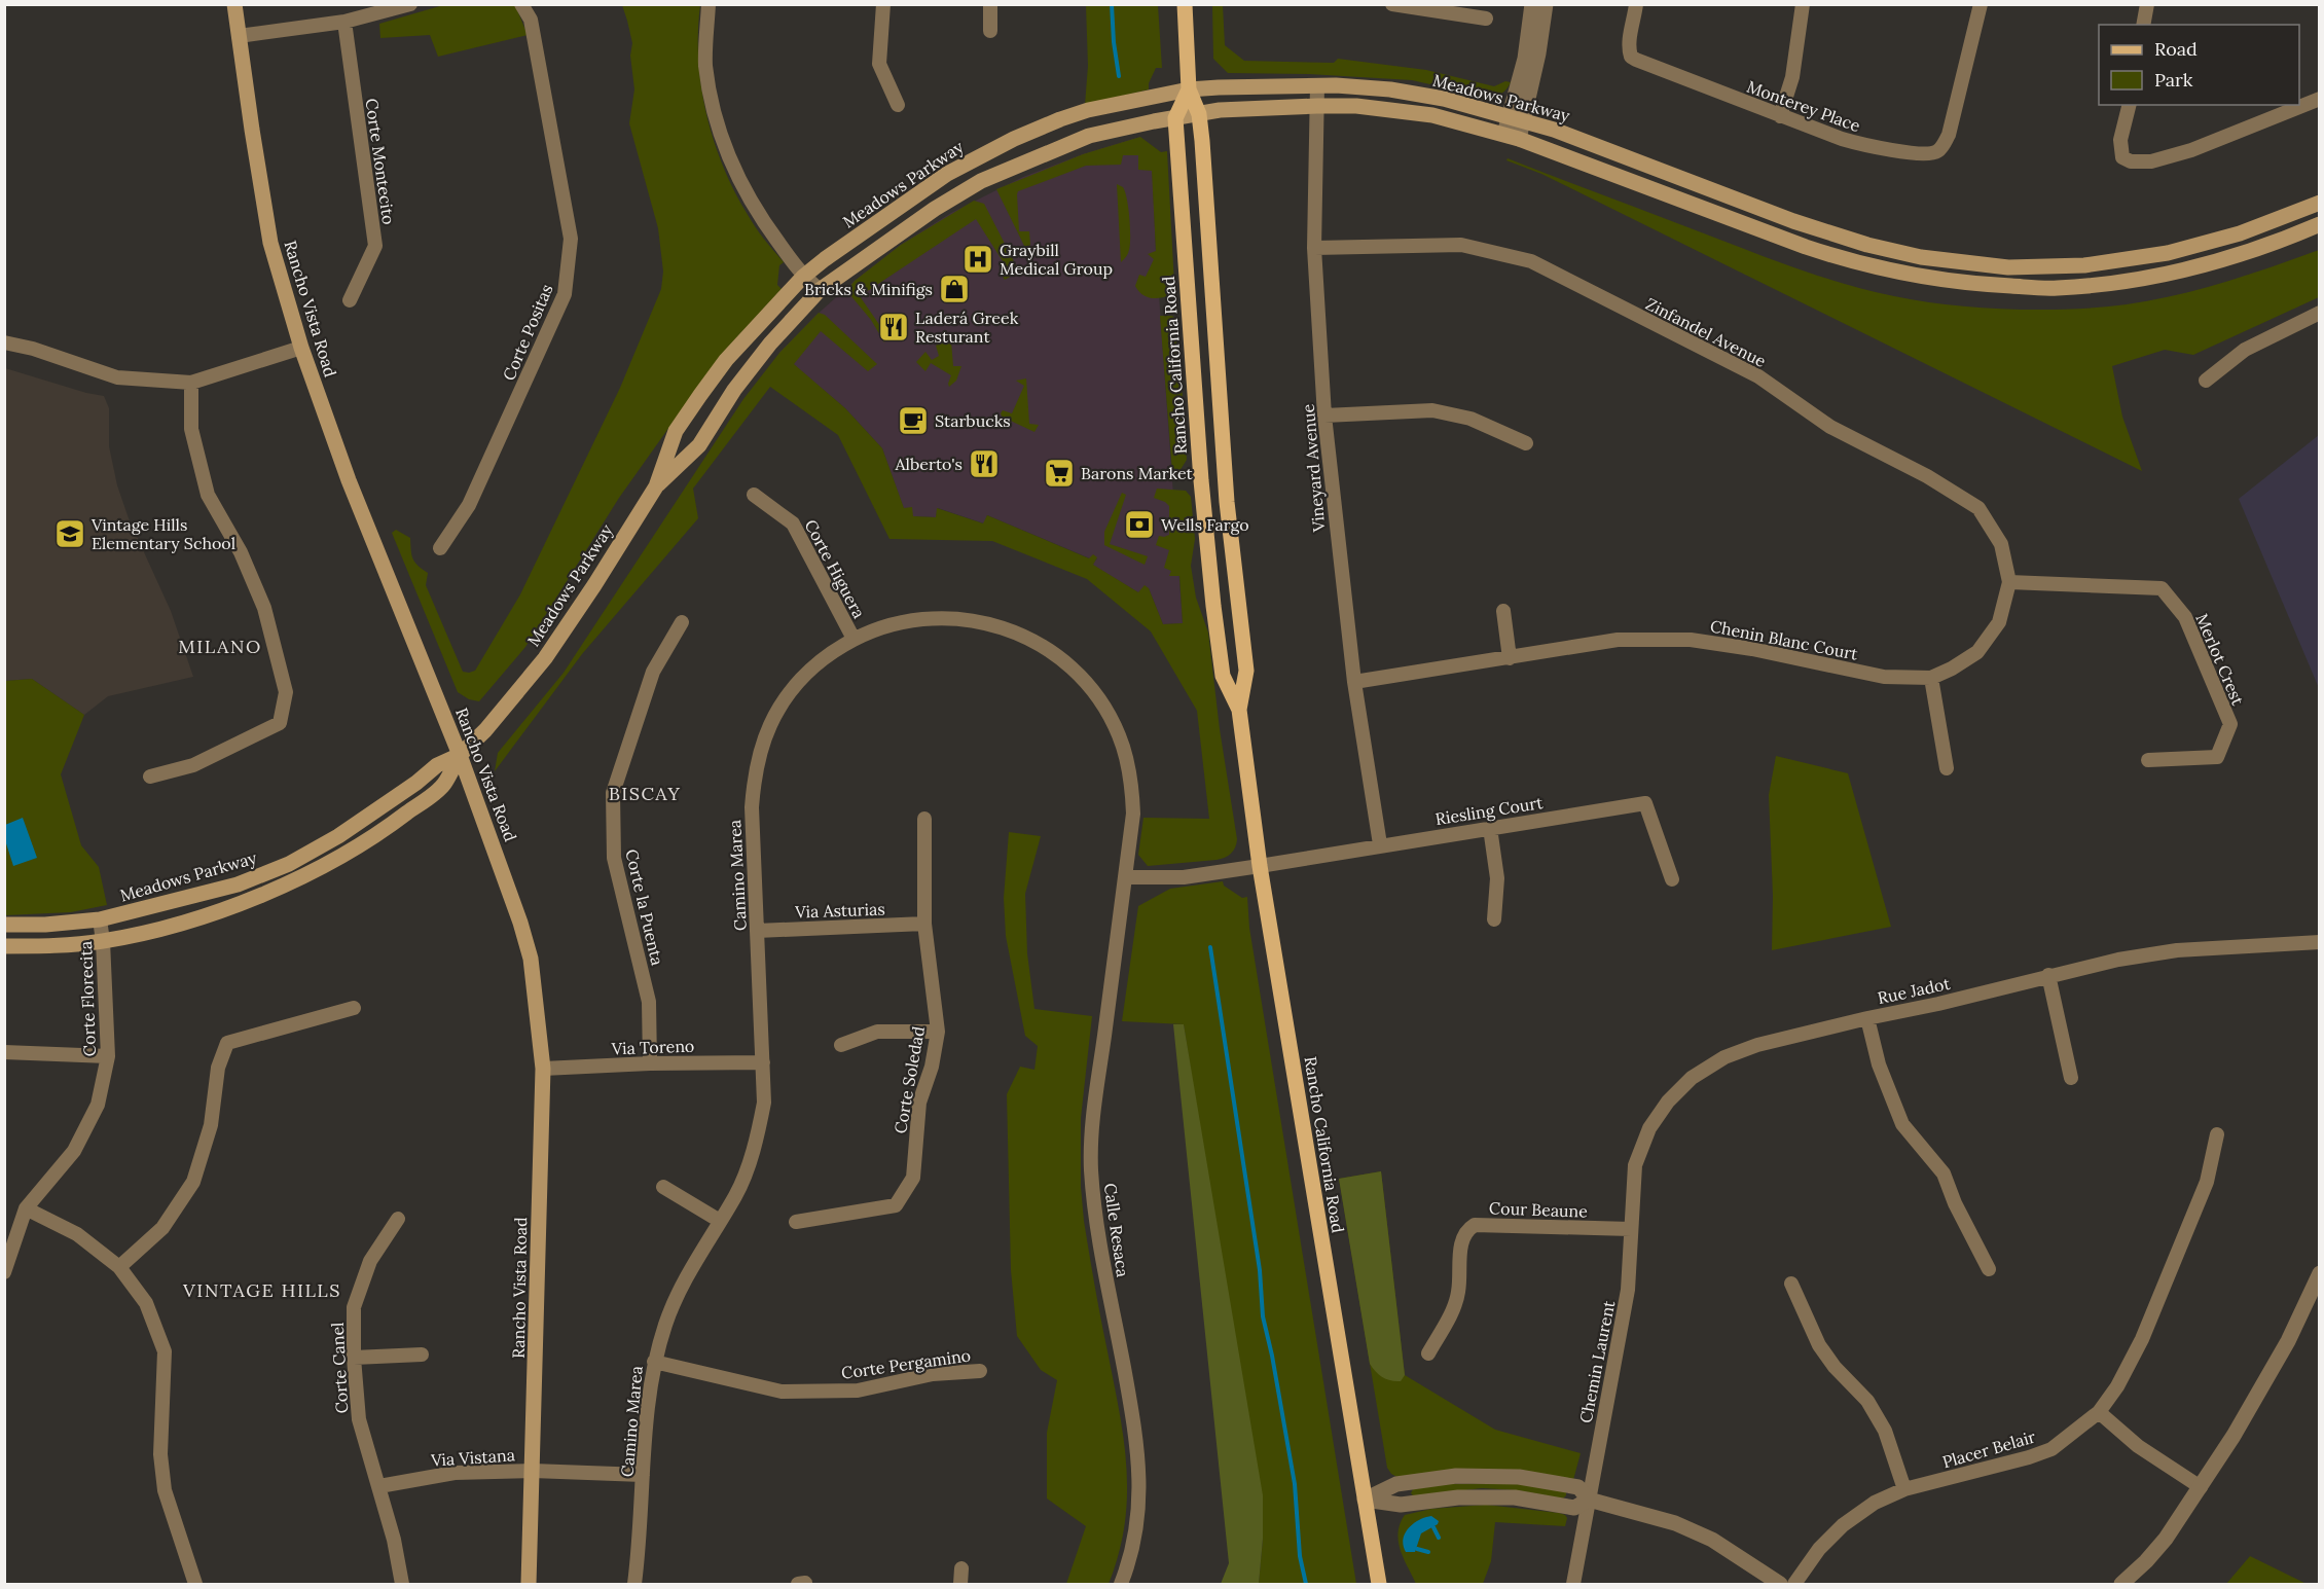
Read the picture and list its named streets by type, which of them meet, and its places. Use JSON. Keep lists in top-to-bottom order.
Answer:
{
  "streets": {
    "main road": ["Meadows Parkway", "Rancho Vista Road", "Rancho California Road"],
    "street": [
      "Monterey Place",
      "Corte Montecito",
      "Corte Positas",
      "Zinfandel Avenue",
      "Vineyard Avenue",
      "Corte Higuera",
      "Chenin Blanc Court",
      "Merlot Crest",
      "Riesling Court",
      "Camino Marea",
      "Corte la Puenta",
      "Via Asturias",
      "Rue Jadot",
      "Corte Florecita",
      "Via Toreno",
      "Corte Soledad",
      "Cour Beaune",
      "Calle Resaca",
      "Chemin Laurent",
      "Corte Pergamino",
      "Corte Canel",
      "Placer Belair",
      "Via Vistana"
    ]
  },
  "crossings": [
    ["Meadows Parkway", "Rancho Vista Road"],
    ["Meadows Parkway", "Rancho California Road"],
    ["Meadows Parkway", "Vineyard Avenue"],
    ["Meadows Parkway", "Corte Florecita"],
    ["Rancho Vista Road", "Via Toreno"],
    ["Rancho Vista Road", "Via Vistana"],
    ["Zinfandel Avenue", "Vineyard Avenue"],
    ["Zinfandel Avenue", "Chenin Blanc Court"],
    ["Zinfandel Avenue", "Merlot Crest"],
    ["Rancho California Road", "Riesling Court"],
    ["Vineyard Avenue", "Chenin Blanc Court"],
    ["Vineyard Avenue", "Riesling Court"],
    ["Corte Higuera", "Camino Marea"],
    ["Chenin Blanc Court", "Merlot Crest"],
    ["Riesling Court", "Camino Marea"],
    ["Riesling Court", "Calle Resaca"],
    ["Camino Marea", "Via Asturias"],
    ["Camino Marea", "Via Toreno"],
    ["Camino Marea", "Calle Resaca"],
    ["Camino Marea", "Corte Pergamino"],
    ["Camino Marea", "Via Vistana"],
    ["Corte la Puenta", "Via Toreno"],
    ["Via Asturias", "Corte Soledad"],
    ["Rue Jadot", "Cour Beaune"],
    ["Rue Jadot", "Chemin Laurent"],
    ["Cour Beaune", "Chemin Laurent"],
    ["Corte Canel", "Via Vistana"]
  ],
  "districts": ["MILANO", "BISCAY", "VINTAGE HILLS"],
  "places": {
    "hospital": ["Graybill Medical Group"],
    "shop": ["Bricks & Minifigs"],
    "restaurant": ["Laderá Greek Resturant", "Alberto's"],
    "cafe": ["Starbucks"],
    "supermarket": ["Barons Market"],
    "bank": ["Wells Fargo"],
    "school or university": ["Vintage Hills Elementary School"]
  },
  "legend": ["Road", "Park"]
}
